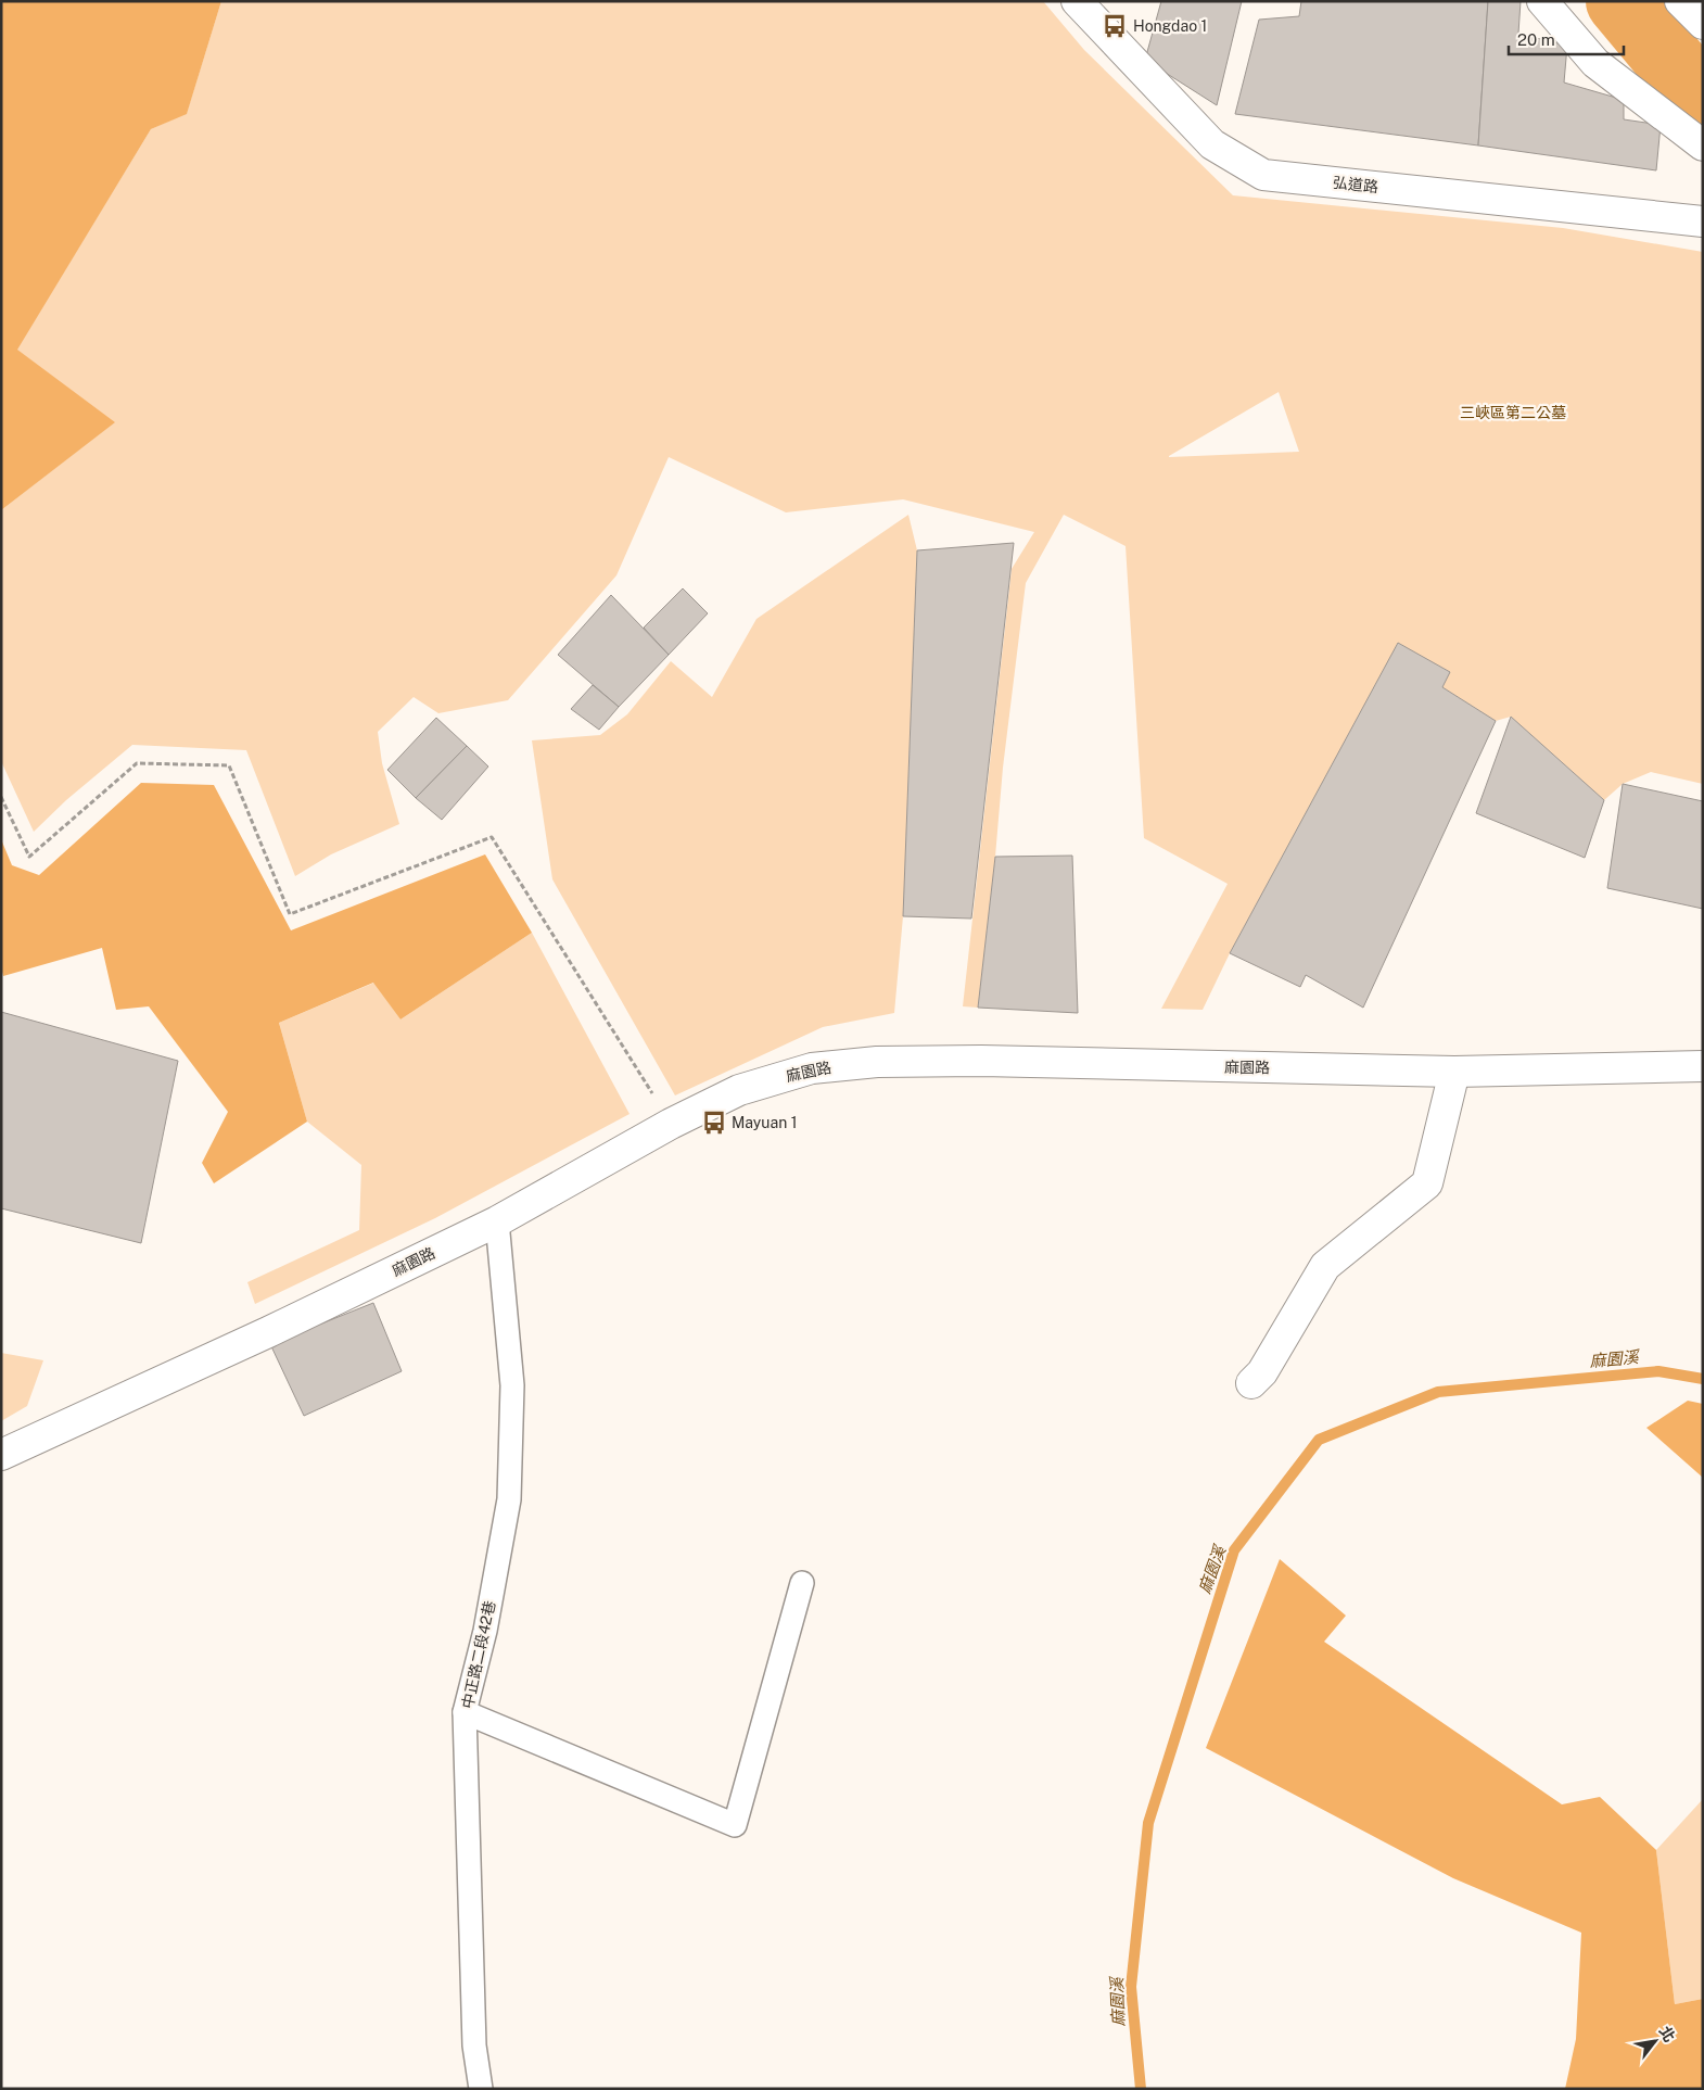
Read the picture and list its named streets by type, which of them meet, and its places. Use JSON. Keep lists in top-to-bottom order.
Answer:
{
  "streets": {
    "street": ["弘道路", "麻園路"],
    "lane": ["中正路二段42巷"]
  },
  "crossings": [
    ["麻園路", "中正路二段42巷"]
  ],
  "water": ["麻園溪"],
  "parks": ["三峽區第二公墓"],
  "places": {
    "bus stop": ["Hongdao 1", "Mayuan 1"]
  },
  "scale_bar": "20 m",
  "north": "top right"
}
